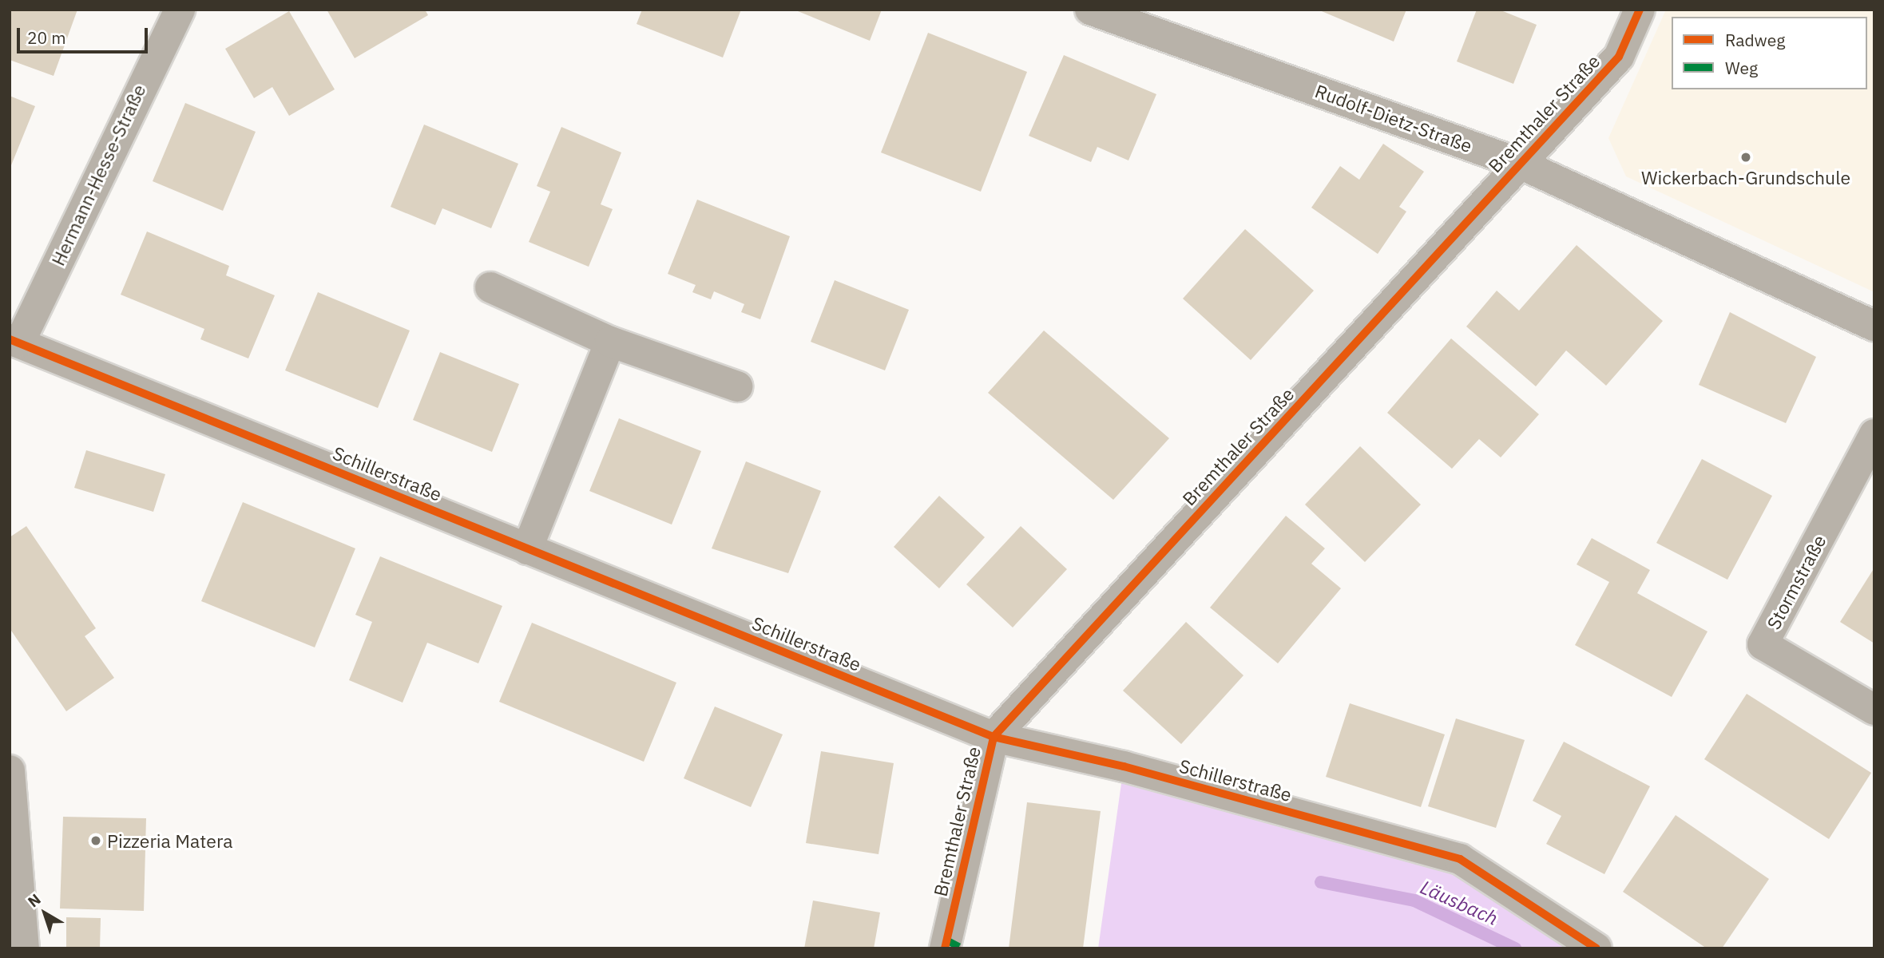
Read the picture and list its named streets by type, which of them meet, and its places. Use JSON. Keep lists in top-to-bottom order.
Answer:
{
  "streets": {
    "street": [
      "Bremthaler Straße",
      "Rudolf-Dietz-Straße",
      "Hermann-Hesse-Straße",
      "Schillerstraße",
      "Stormstraße"
    ]
  },
  "crossings": [
    ["Bremthaler Straße", "Rudolf-Dietz-Straße"],
    ["Bremthaler Straße", "Schillerstraße"],
    ["Hermann-Hesse-Straße", "Schillerstraße"]
  ],
  "water": ["Läusbach"],
  "places": ["Wickerbach-Grundschule", "Pizzeria Matera"],
  "legend": ["Radweg", "Weg"],
  "scale_bar": "20 m",
  "north": "top left"
}
